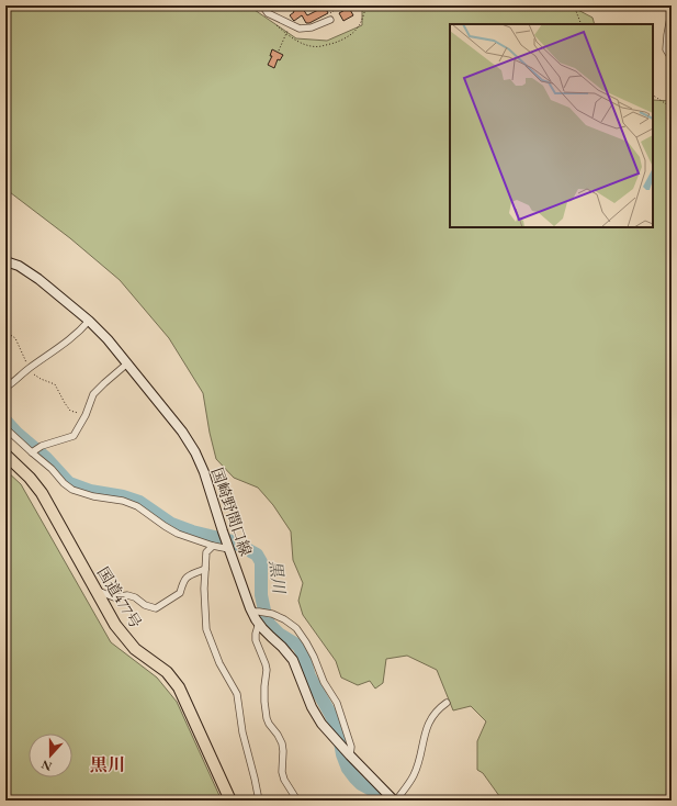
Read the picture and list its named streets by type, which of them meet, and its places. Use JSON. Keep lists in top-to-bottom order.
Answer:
{
  "streets": {
    "highway": ["国道477号"],
    "main road": ["国崎野間口線"]
  },
  "districts": ["黒川"],
  "water": ["黒川"],
  "north": "bottom"
}
